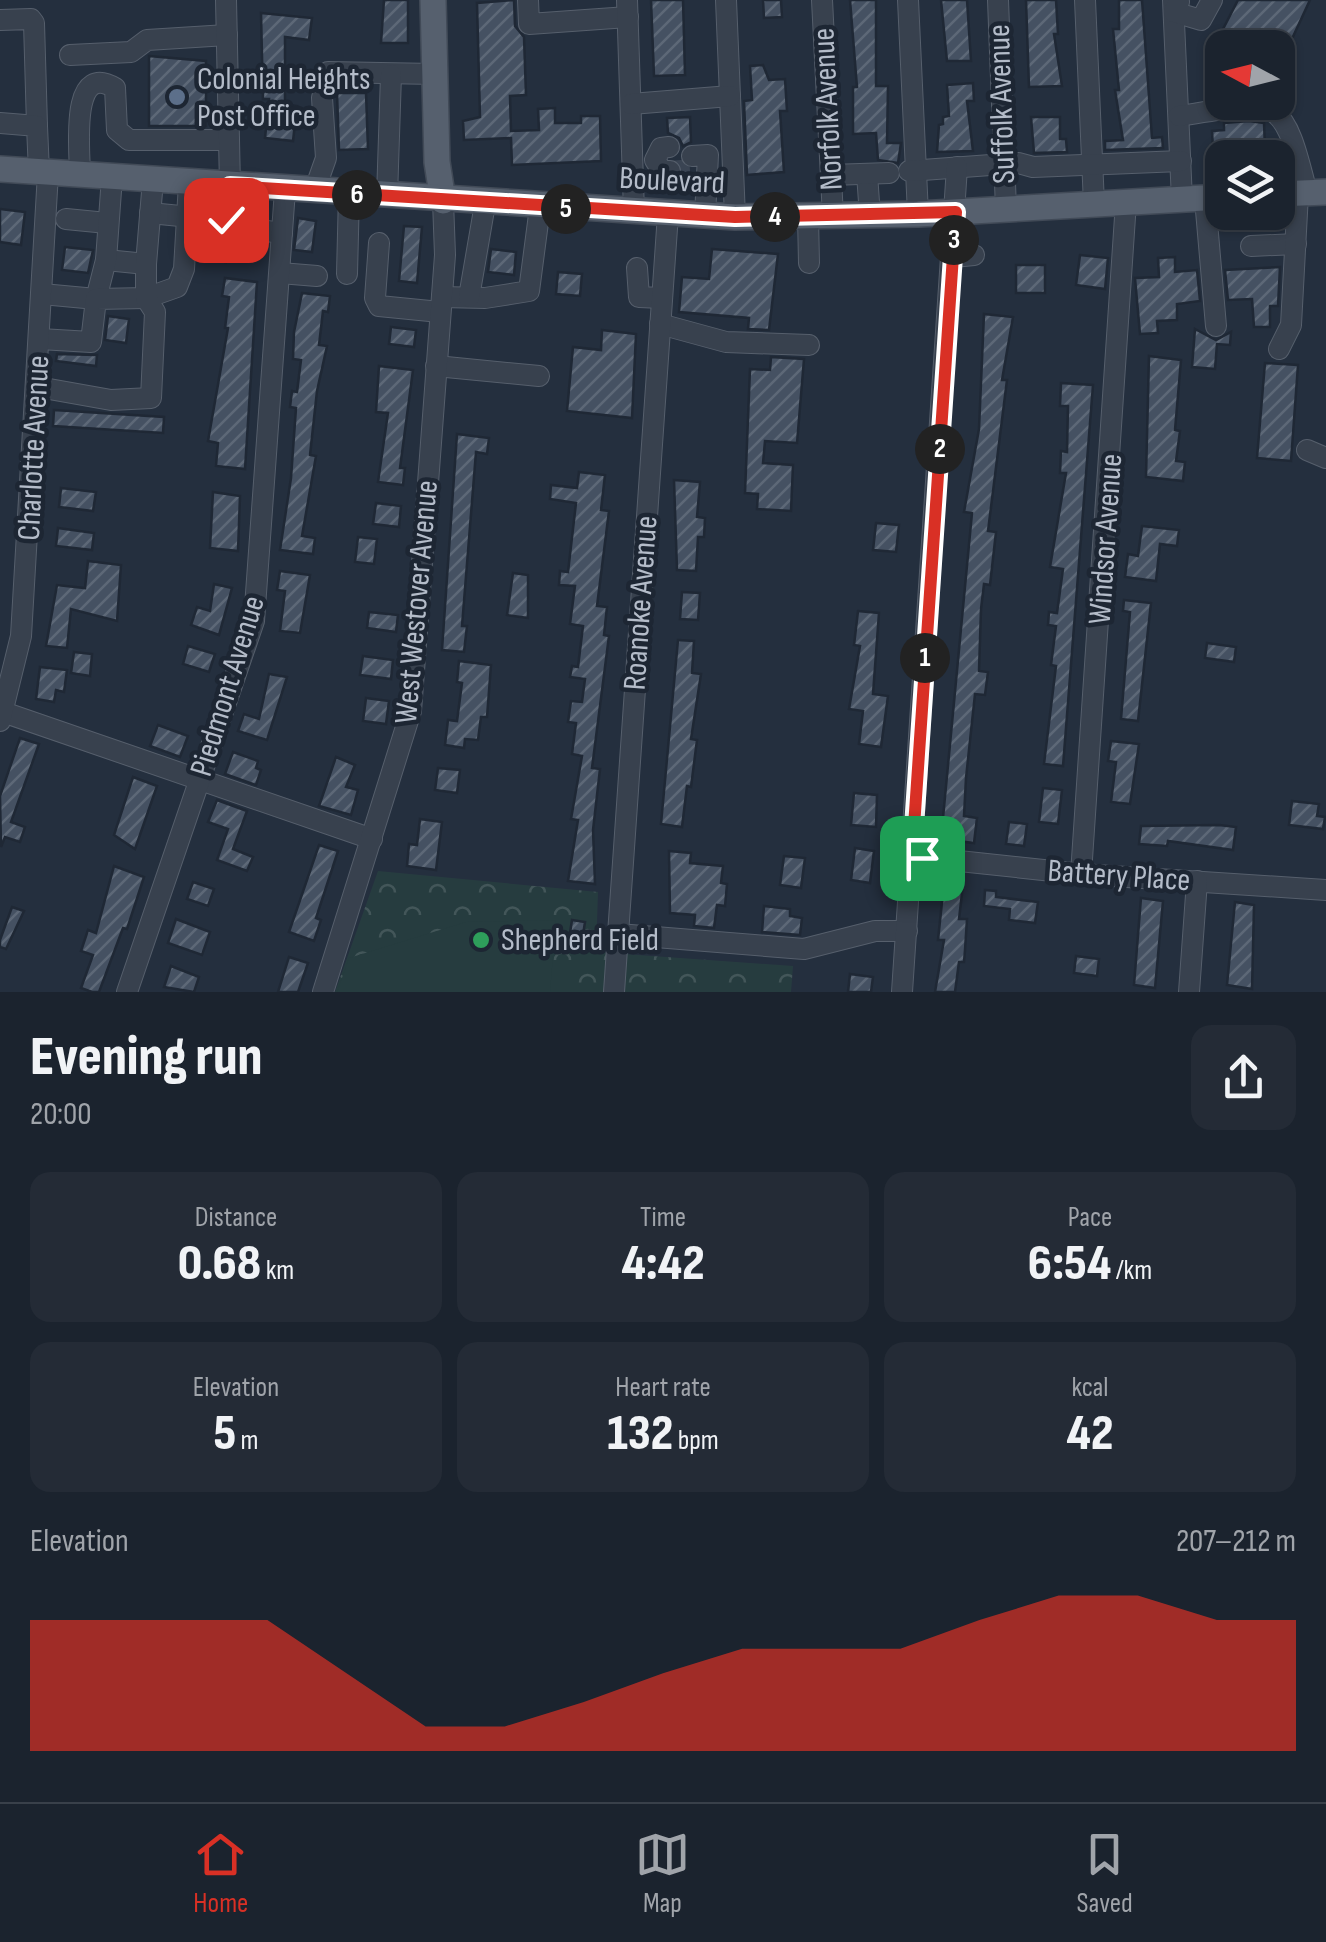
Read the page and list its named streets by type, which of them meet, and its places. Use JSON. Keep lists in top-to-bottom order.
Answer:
{
  "streets": {
    "main road": ["Boulevard"],
    "street": [
      "Suffolk Avenue",
      "Norfolk Avenue",
      "Charlotte Avenue",
      "Windsor Avenue",
      "West Westover Avenue",
      "Roanoke Avenue",
      "Piedmont Avenue",
      "Battery Place"
    ]
  },
  "crossings": [
    ["Suffolk Avenue", "Boulevard"],
    ["Norfolk Avenue", "Boulevard"],
    ["Boulevard", "Charlotte Avenue"],
    ["Boulevard", "Windsor Avenue"],
    ["Boulevard", "West Westover Avenue"],
    ["Boulevard", "Roanoke Avenue"],
    ["Boulevard", "Piedmont Avenue"],
    ["Windsor Avenue", "Battery Place"]
  ],
  "places": ["Colonial Heights Post Office", "Shepherd Field"],
  "north": "left",
  "page": {
    "pins": [
      "6",
      "5",
      "4",
      "3",
      "2",
      "1"
    ],
    "heading": ["Evening run", "20:00"],
    "stats": [
      ["Distance", "0.68 km"],
      ["Time", "4:42"],
      ["Pace", "6:54 /km"],
      ["Elevation", "5 m"],
      ["Heart rate", "132 bpm"],
      ["kcal", "42"]
    ],
    "chart": ["Elevation", "207–212 m"],
    "tabs": ["Home", "Map", "Saved"]
  }
}
